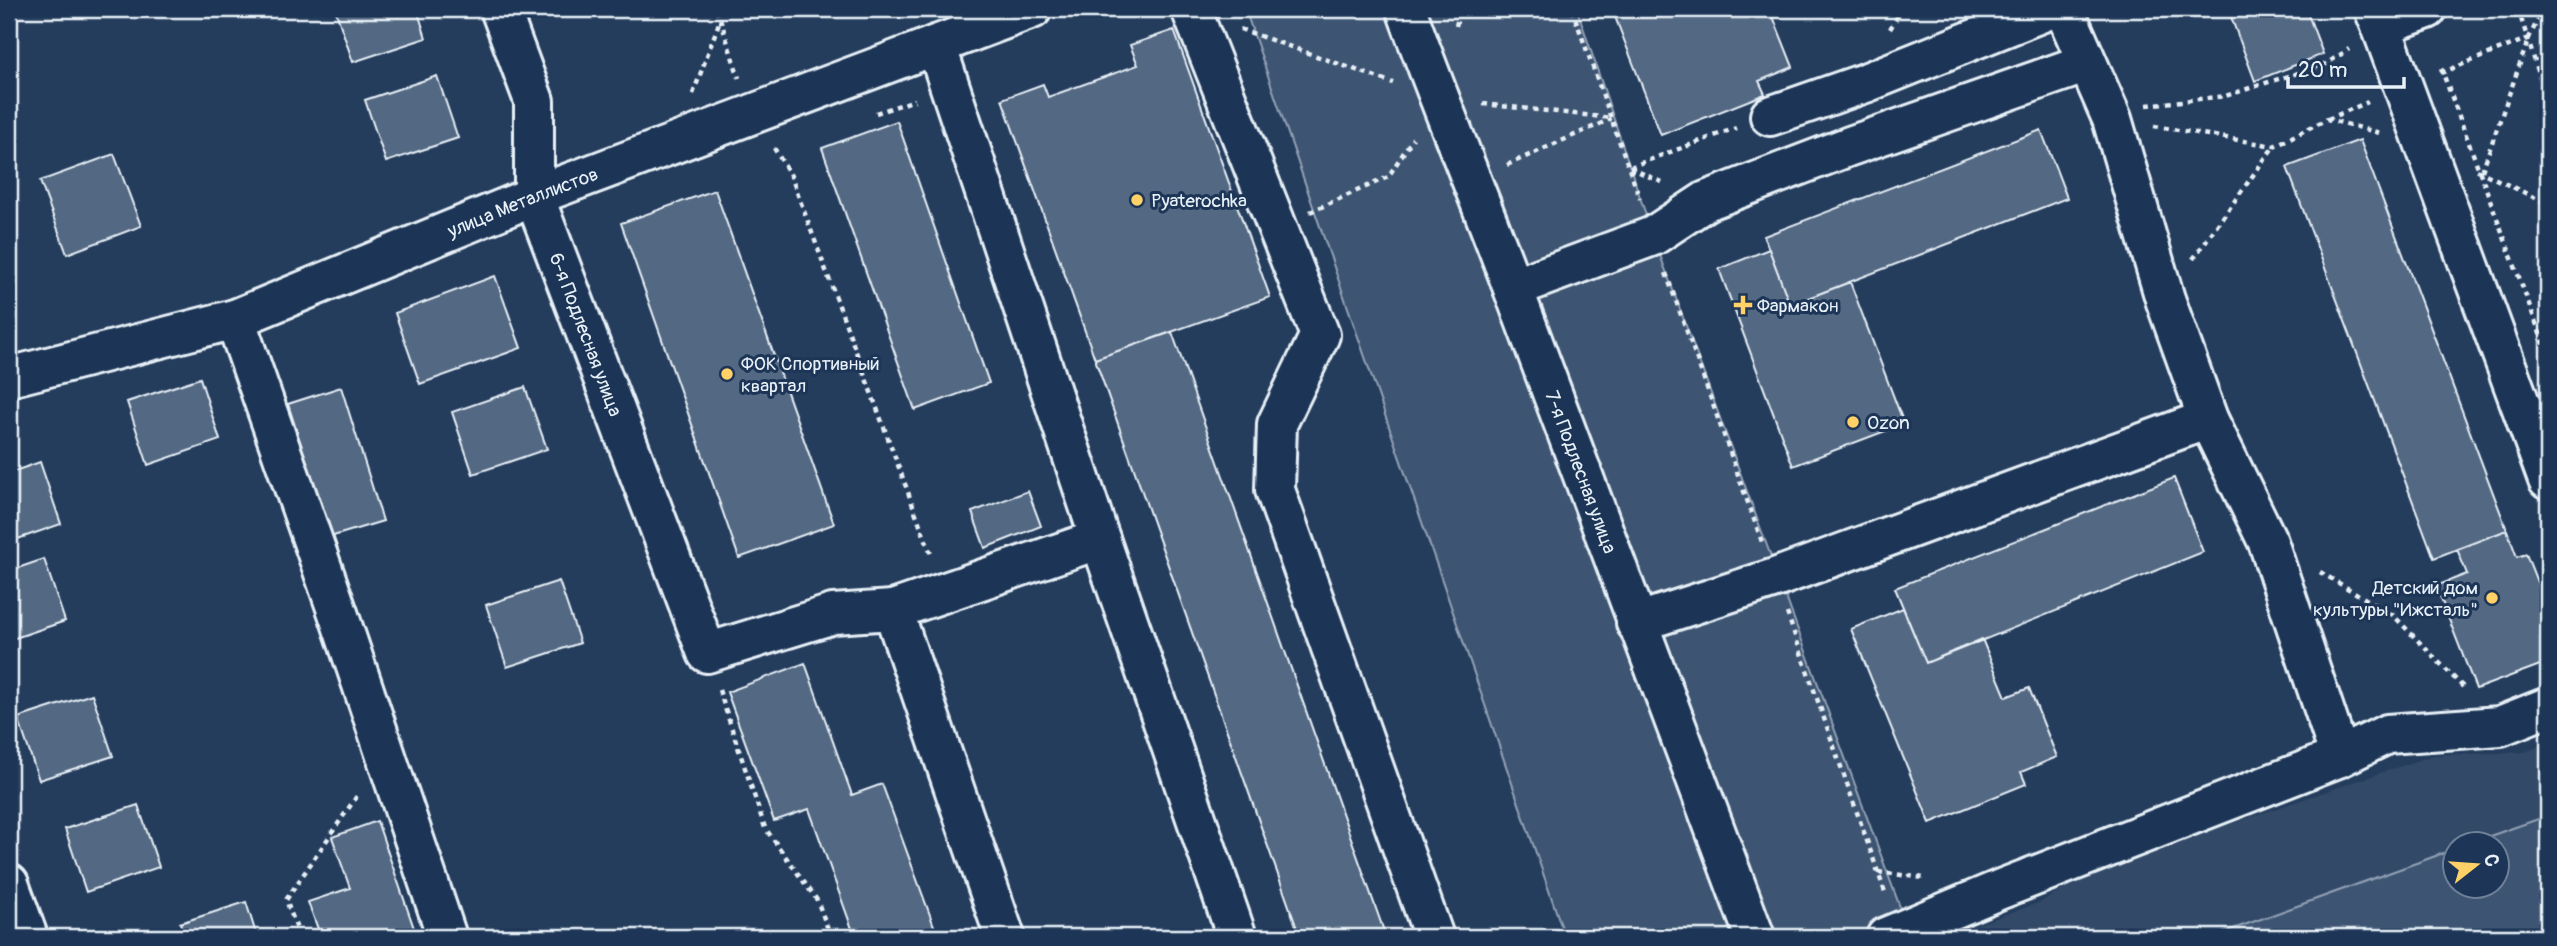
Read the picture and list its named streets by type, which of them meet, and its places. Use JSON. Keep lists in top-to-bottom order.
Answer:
{
  "streets": {
    "street": ["улица Металлистов", "6-я Подлесная улица", "7-я Подлесная улица"]
  },
  "crossings": [
    ["улица Металлистов", "6-я Подлесная улица"]
  ],
  "places": {
    "other": [
      "Pyaterochka",
      "ФОК Спортивный квартал",
      "Ozon",
      "Детский дом культуры \"Ижсталь\""
    ],
    "health": ["Фармакон"]
  },
  "scale_bar": "20 m",
  "north": "right"
}
